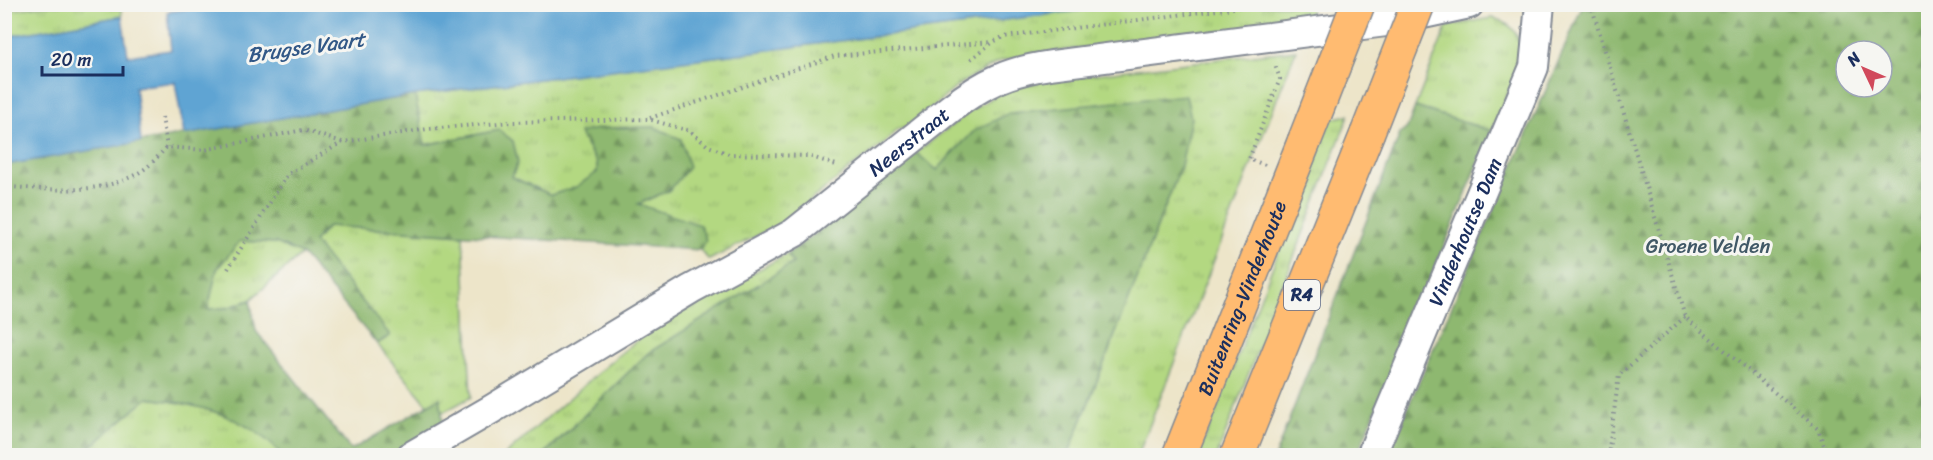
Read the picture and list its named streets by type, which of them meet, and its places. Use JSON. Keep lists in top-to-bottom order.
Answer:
{
  "streets": {
    "highway": ["R4", "Buitenring-Vinderhoute"],
    "street": ["Neerstraat", "Vinderhoutse Dam"]
  },
  "water": ["Brugse Vaart"],
  "parks": ["Groene Velden"],
  "scale_bar": "20 m",
  "north": "top left"
}
